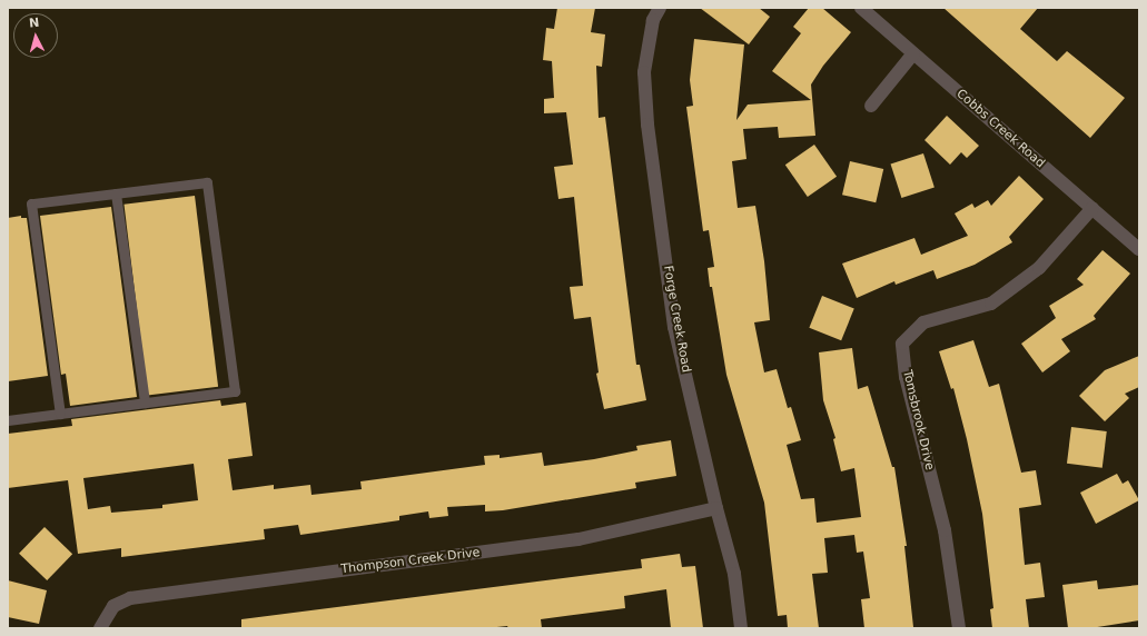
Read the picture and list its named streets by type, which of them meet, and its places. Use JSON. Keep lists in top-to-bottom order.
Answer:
{
  "streets": {
    "street": [
      "Cobbs Creek Road",
      "Forge Creek Road",
      "Tomsbrook Drive",
      "Thompson Creek Drive"
    ]
  },
  "crossings": [
    ["Cobbs Creek Road", "Tomsbrook Drive"],
    ["Forge Creek Road", "Thompson Creek Drive"]
  ],
  "north": "top"
}
